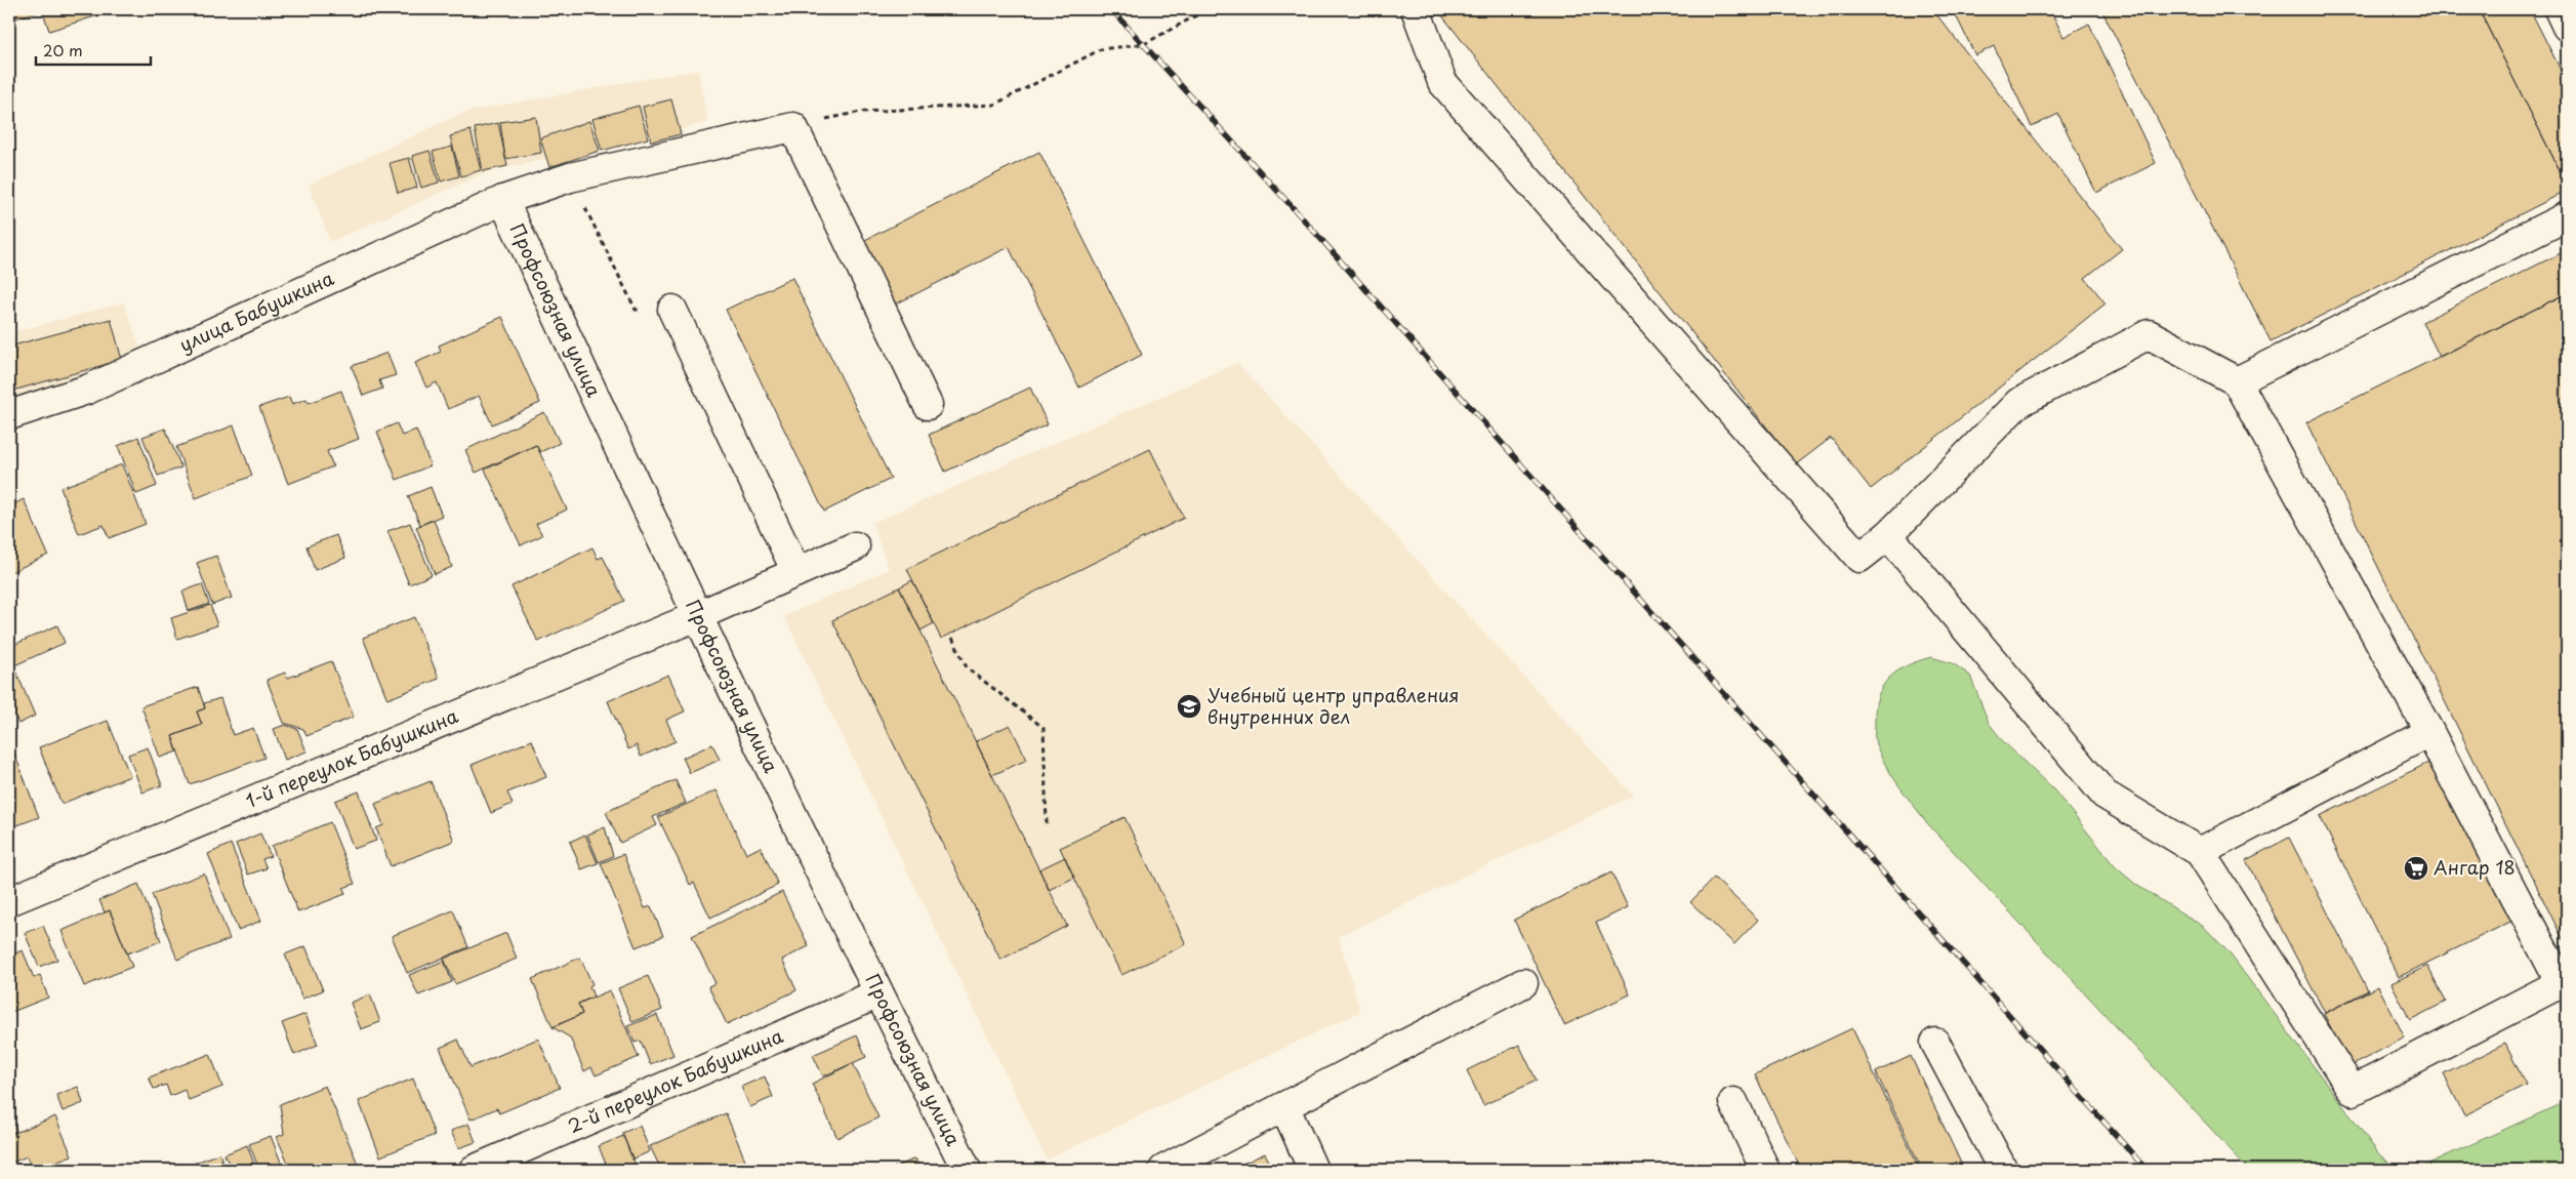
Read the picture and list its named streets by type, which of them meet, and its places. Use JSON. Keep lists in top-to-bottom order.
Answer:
{
  "streets": {
    "street": [
      "Профсоюзная улица",
      "улица Бабушкина",
      "1-й переулок Бабушкина",
      "2-й переулок Бабушкина"
    ]
  },
  "crossings": [
    ["Профсоюзная улица", "улица Бабушкина"],
    ["Профсоюзная улица", "1-й переулок Бабушкина"],
    ["Профсоюзная улица", "2-й переулок Бабушкина"]
  ],
  "places": {
    "school or university": ["Учебный центр управления внутренних дел"],
    "supermarket": ["Ангар 18"]
  },
  "scale_bar": "20 m"
}
